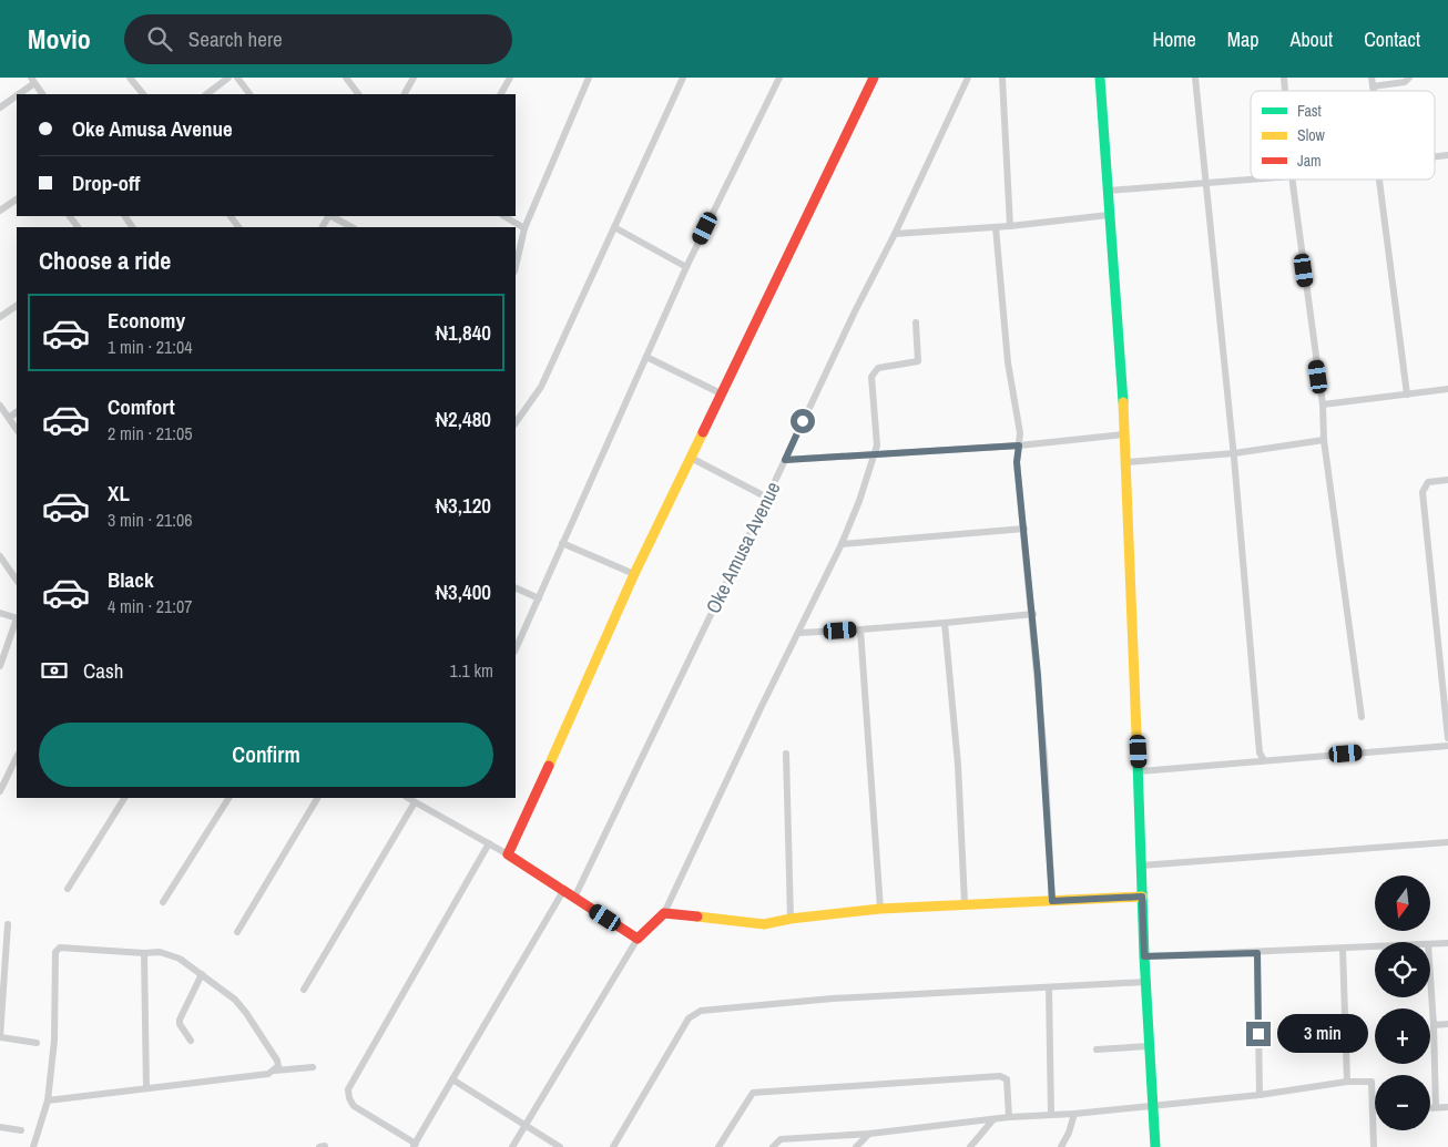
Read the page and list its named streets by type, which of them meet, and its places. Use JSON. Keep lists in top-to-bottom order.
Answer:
{
  "streets": {
    "street": ["Oke Amusa Avenue"]
  },
  "legend": ["Fast", "Slow", "Jam"],
  "north": "bottom",
  "page": {
    "header": "Movio",
    "search": "Search here",
    "nav": [
      "Home",
      "Map",
      "About",
      "Contact"
    ],
    "banner": ["Oke Amusa Avenue", "Drop-off"],
    "heading": "Choose a ride",
    "list": [
      {
        "name": "Economy",
        "note": "1 min · 21:04",
        "value": "₦1,840"
      },
      {
        "name": "Comfort",
        "note": "2 min · 21:05",
        "value": "₦2,480"
      },
      {
        "name": "XL",
        "note": "3 min · 21:06",
        "value": "₦3,120"
      },
      {
        "name": "Black",
        "note": "4 min · 21:07",
        "value": "₦3,400"
      }
    ],
    "pay": ["Cash", "1.1 km"],
    "buttons": "Confirm",
    "map_buttons": ["+", "−"],
    "bubble": "3 min"
  }
}
